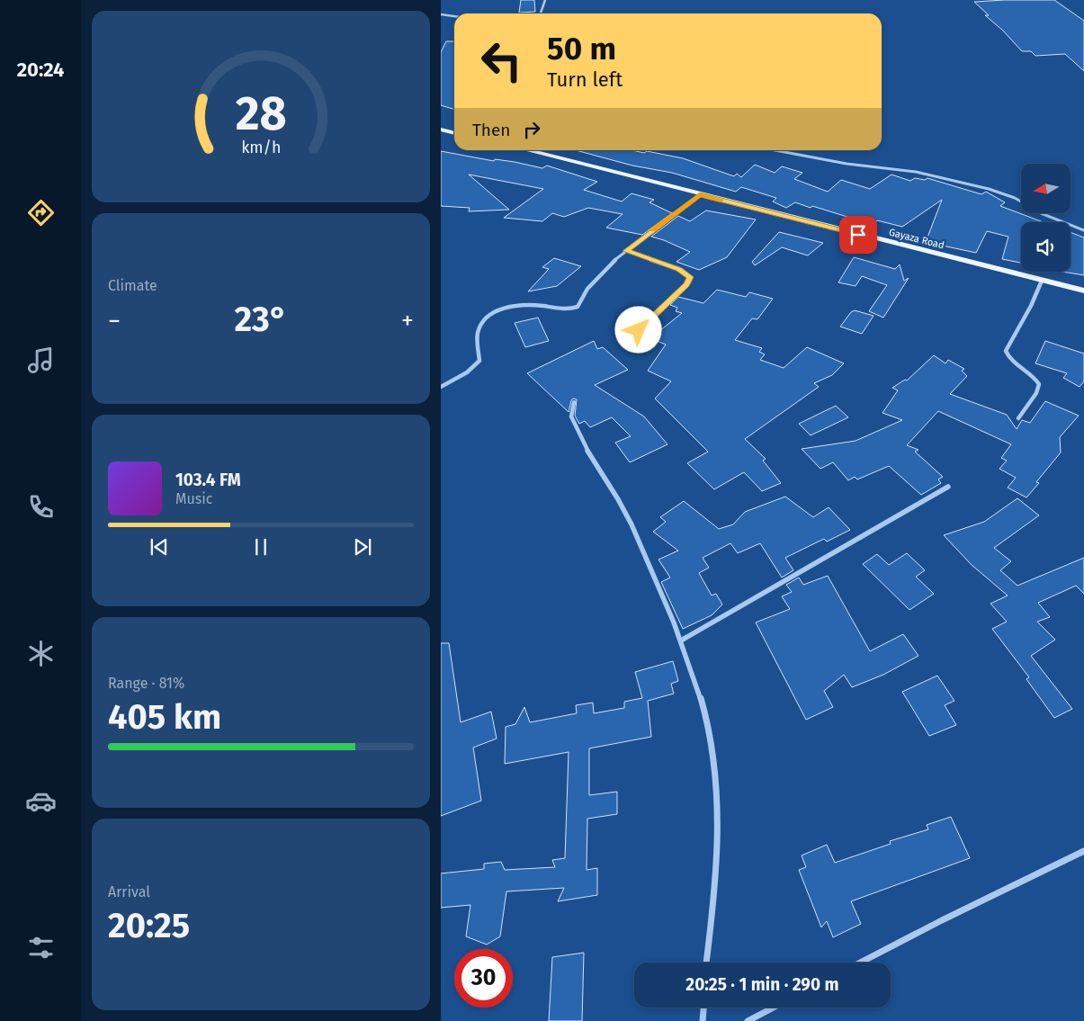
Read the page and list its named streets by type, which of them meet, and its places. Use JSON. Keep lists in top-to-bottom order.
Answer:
{
  "streets": {
    "main road": ["Gayaza Road"]
  },
  "north": "left",
  "page": {
    "tabs": "20:24",
    "turn": ["50 m", "Turn left"],
    "then": "Then",
    "tile": [
      "Climate",
      ["Range · 81%", "405 km"],
      ["Arrival", "20:25"]
    ],
    "heat": ["−", "23°", "+"],
    "song": ["103.4 FM", "Music"],
    "limit": "30",
    "trip": "20:25 · 1 min · 290 m",
    "gauge": ["28", "km/h"]
  }
}
